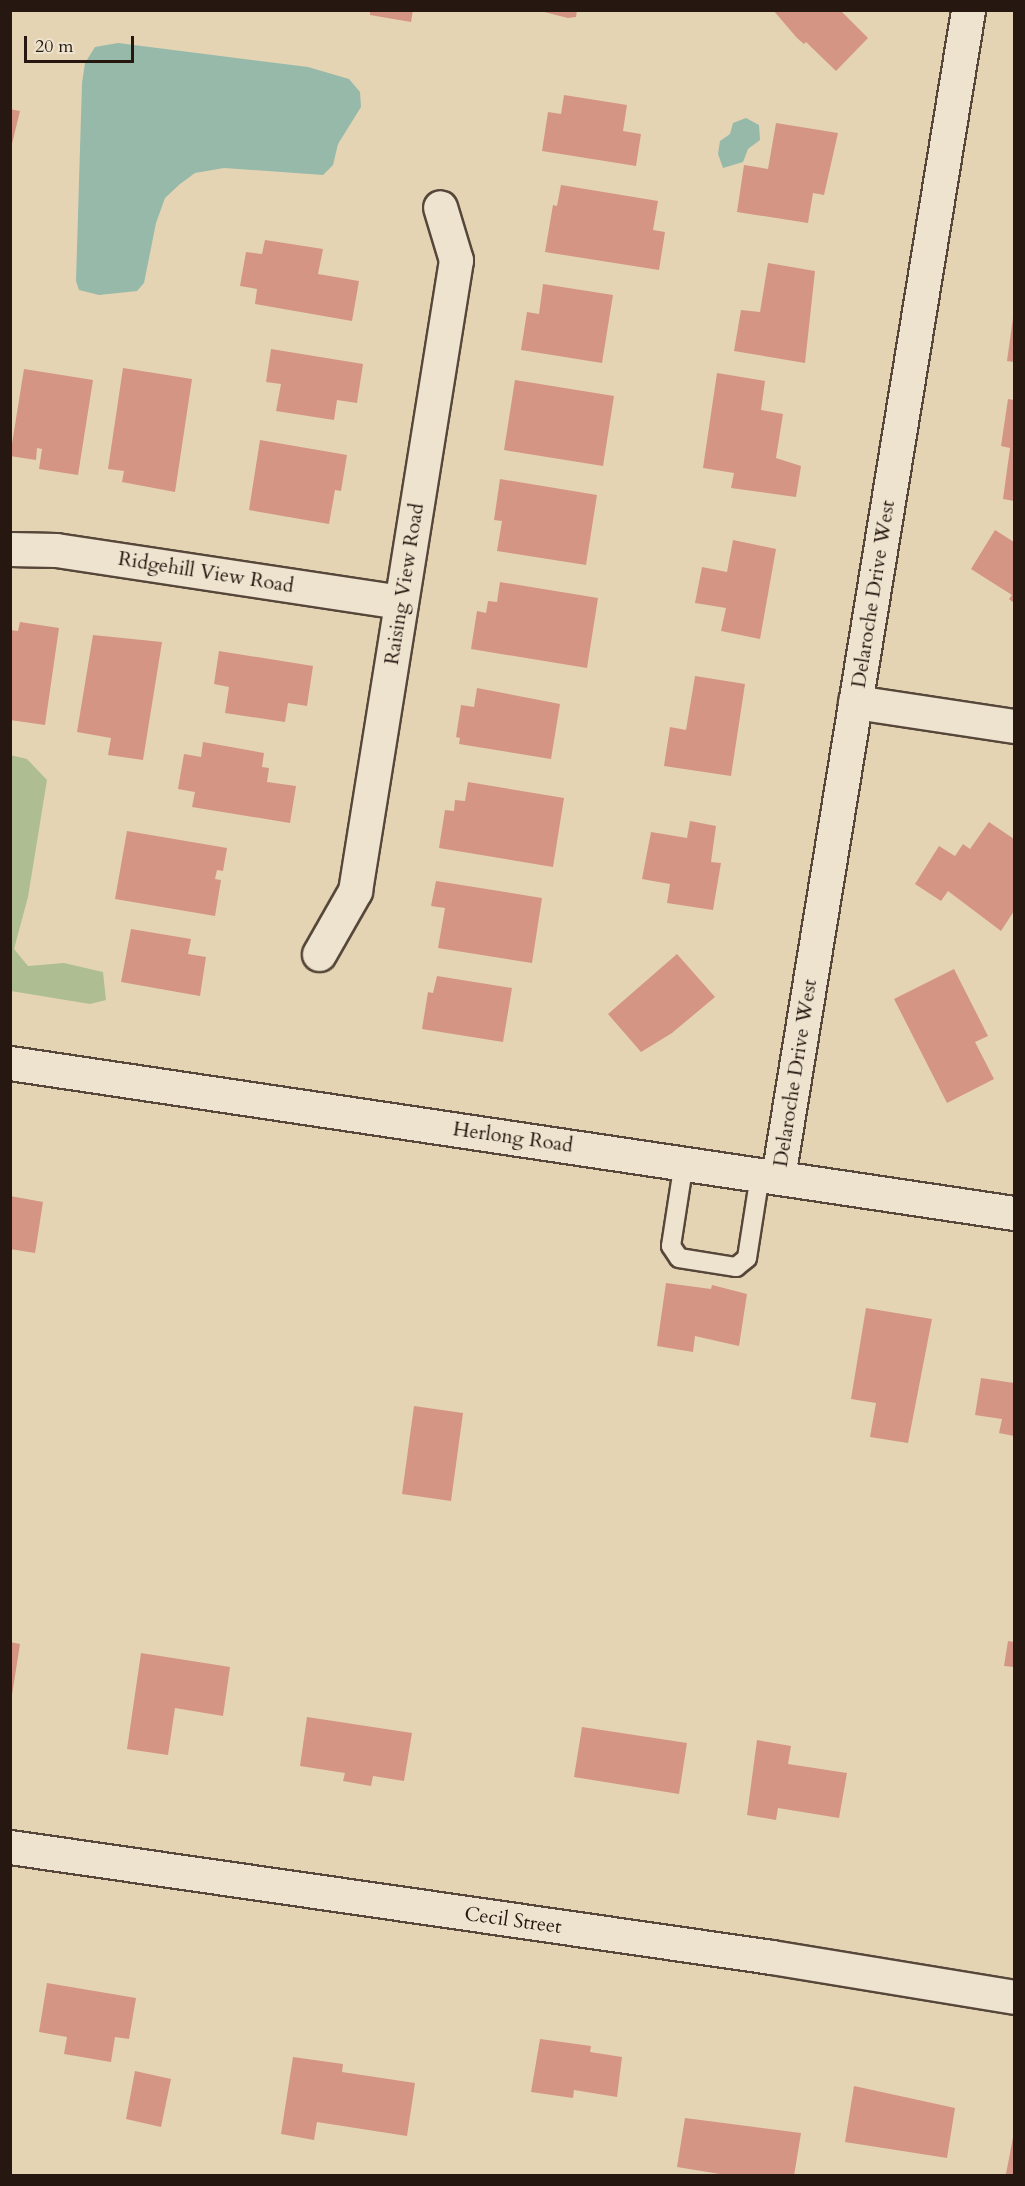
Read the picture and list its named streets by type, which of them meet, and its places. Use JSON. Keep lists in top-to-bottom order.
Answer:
{
  "streets": {
    "street": [
      "Ridgehill View Road",
      "Raising View Road",
      "Delaroche Drive West",
      "Herlong Road",
      "Cecil Street"
    ]
  },
  "crossings": [
    ["Ridgehill View Road", "Raising View Road"],
    ["Delaroche Drive West", "Herlong Road"]
  ],
  "scale_bar": "20 m"
}
